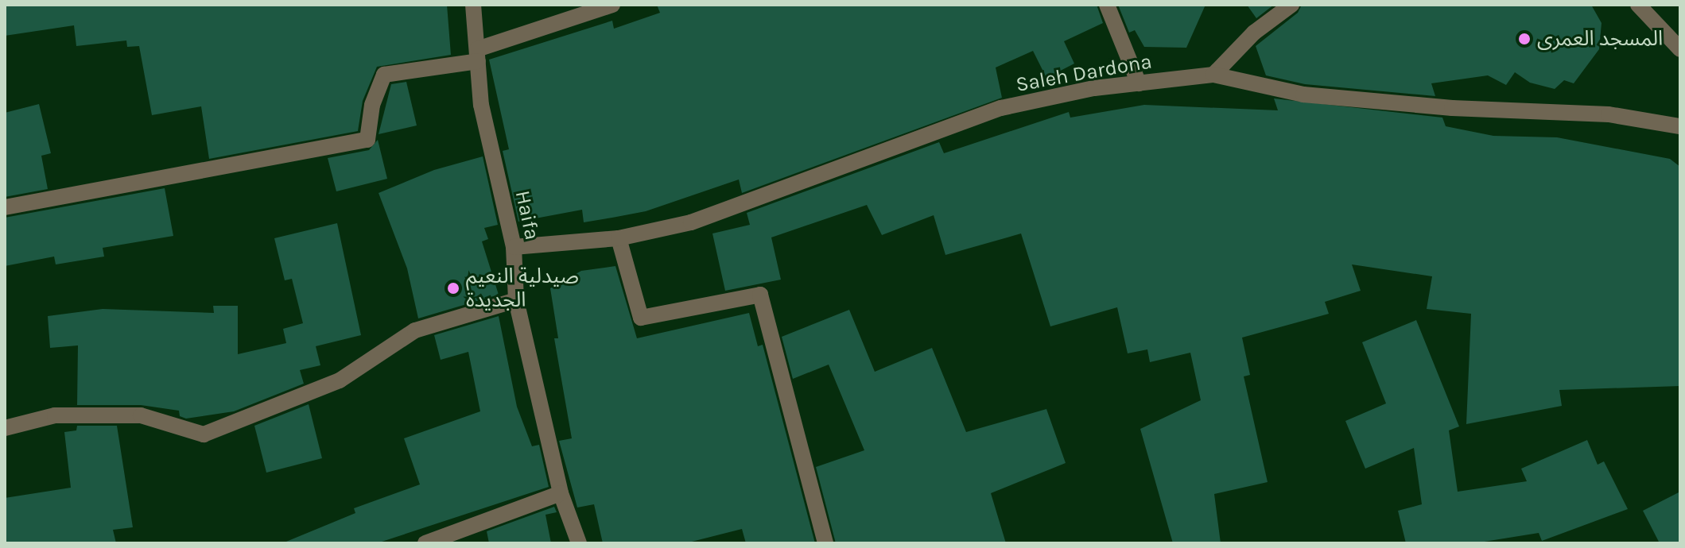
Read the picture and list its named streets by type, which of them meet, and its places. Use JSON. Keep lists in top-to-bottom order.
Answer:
{
  "streets": {
    "street": ["Saleh Dardona", "Haifa"]
  },
  "crossings": [
    ["Saleh Dardona", "Haifa"]
  ],
  "places": ["المسجد العمرى", "صيدلية النعيم الجديدة"]
}
